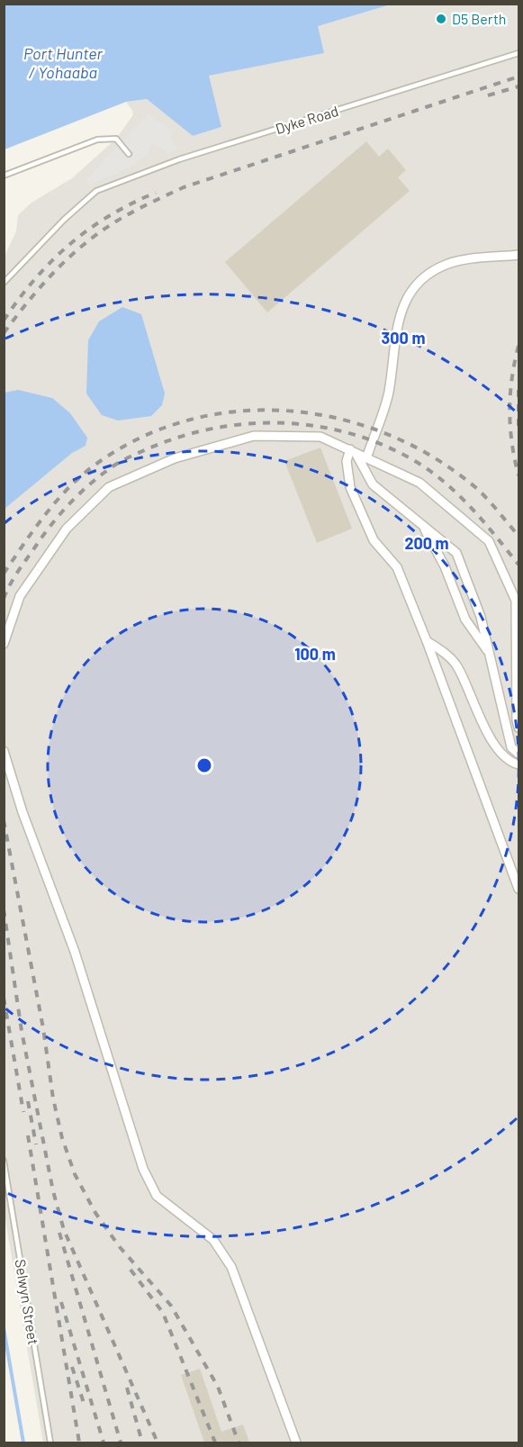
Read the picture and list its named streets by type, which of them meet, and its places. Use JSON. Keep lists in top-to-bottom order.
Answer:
{
  "streets": {
    "lane": ["Dyke Road", "Selwyn Street"]
  },
  "water": ["Port Hunter / Yohaaba"],
  "places": ["D5 Berth"],
  "rings": ["300 m", "200 m", "100 m"]
}
